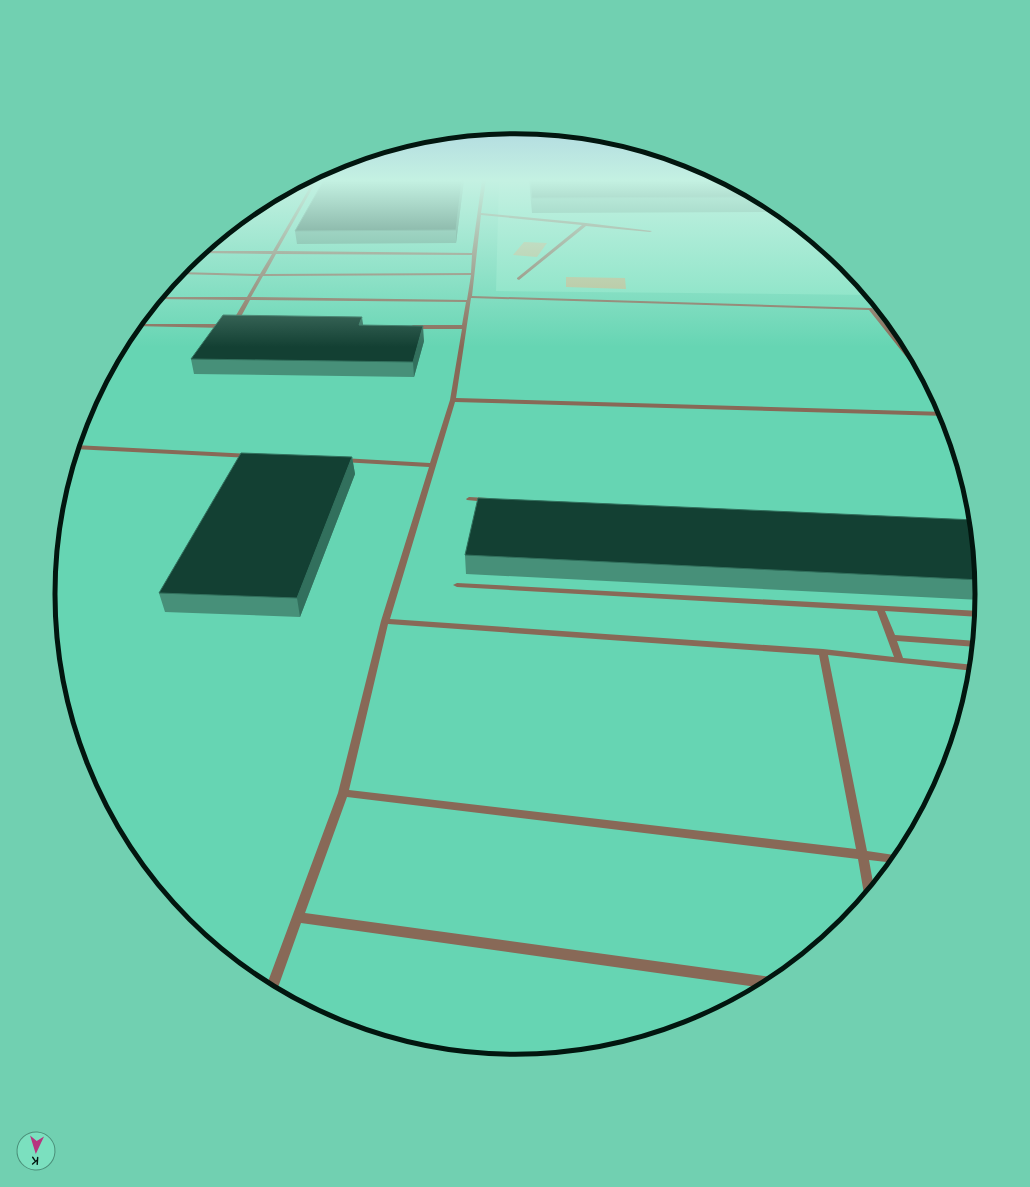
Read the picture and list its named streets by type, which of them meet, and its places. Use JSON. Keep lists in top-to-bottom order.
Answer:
{
  "north": "bottom"
}
